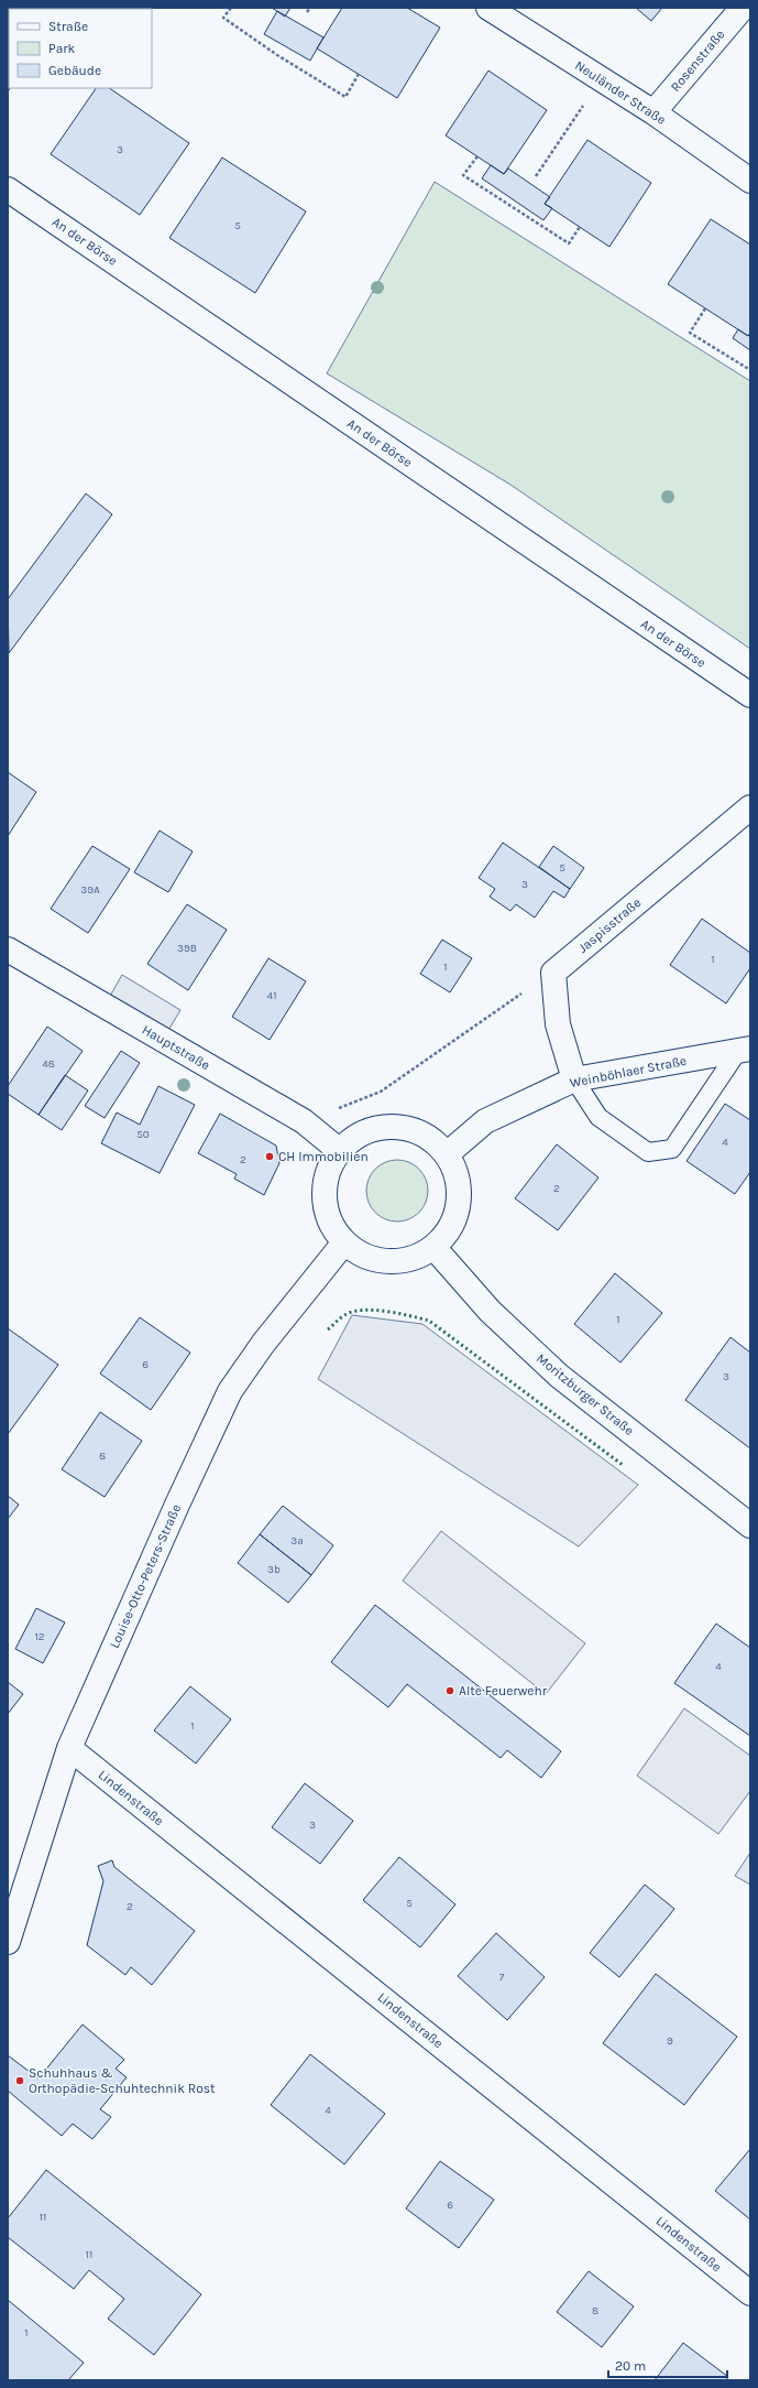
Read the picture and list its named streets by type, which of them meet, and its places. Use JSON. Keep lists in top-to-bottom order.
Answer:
{
  "streets": {
    "street": [
      "Rosenstraße",
      "Neuländer Straße",
      "An der Börse",
      "Jaspisstraße",
      "Hauptstraße",
      "Weinböhlaer Straße",
      "Moritzburger Straße",
      "Louise-Otto-Peters-Straße",
      "Lindenstraße"
    ]
  },
  "crossings": [
    ["Rosenstraße", "Neuländer Straße"],
    ["Hauptstraße", "Weinböhlaer Straße"],
    ["Hauptstraße", "Moritzburger Straße"],
    ["Hauptstraße", "Louise-Otto-Peters-Straße"],
    ["Weinböhlaer Straße", "Moritzburger Straße"],
    ["Weinböhlaer Straße", "Louise-Otto-Peters-Straße"],
    ["Moritzburger Straße", "Louise-Otto-Peters-Straße"],
    ["Louise-Otto-Peters-Straße", "Lindenstraße"]
  ],
  "places": ["CH Immobilien", "Alte Feuerwehr", "Schuhhaus & Orthopädie-Schuhtechnik Rost"],
  "house_numbers": [
    "3",
    "5",
    "5",
    "3",
    "39A",
    "39B",
    "1",
    "1",
    "41",
    "48",
    "50",
    "4",
    "2",
    "2",
    "1",
    "6",
    "3",
    "8",
    "3a",
    "3b",
    "12",
    "4",
    "1",
    "3",
    "5",
    "2",
    "7",
    "9",
    "4",
    "6",
    "11",
    "11",
    "8",
    "1"
  ],
  "legend": ["Straße", "Park", "Gebäude"],
  "scale_bar": "20 m"
}
